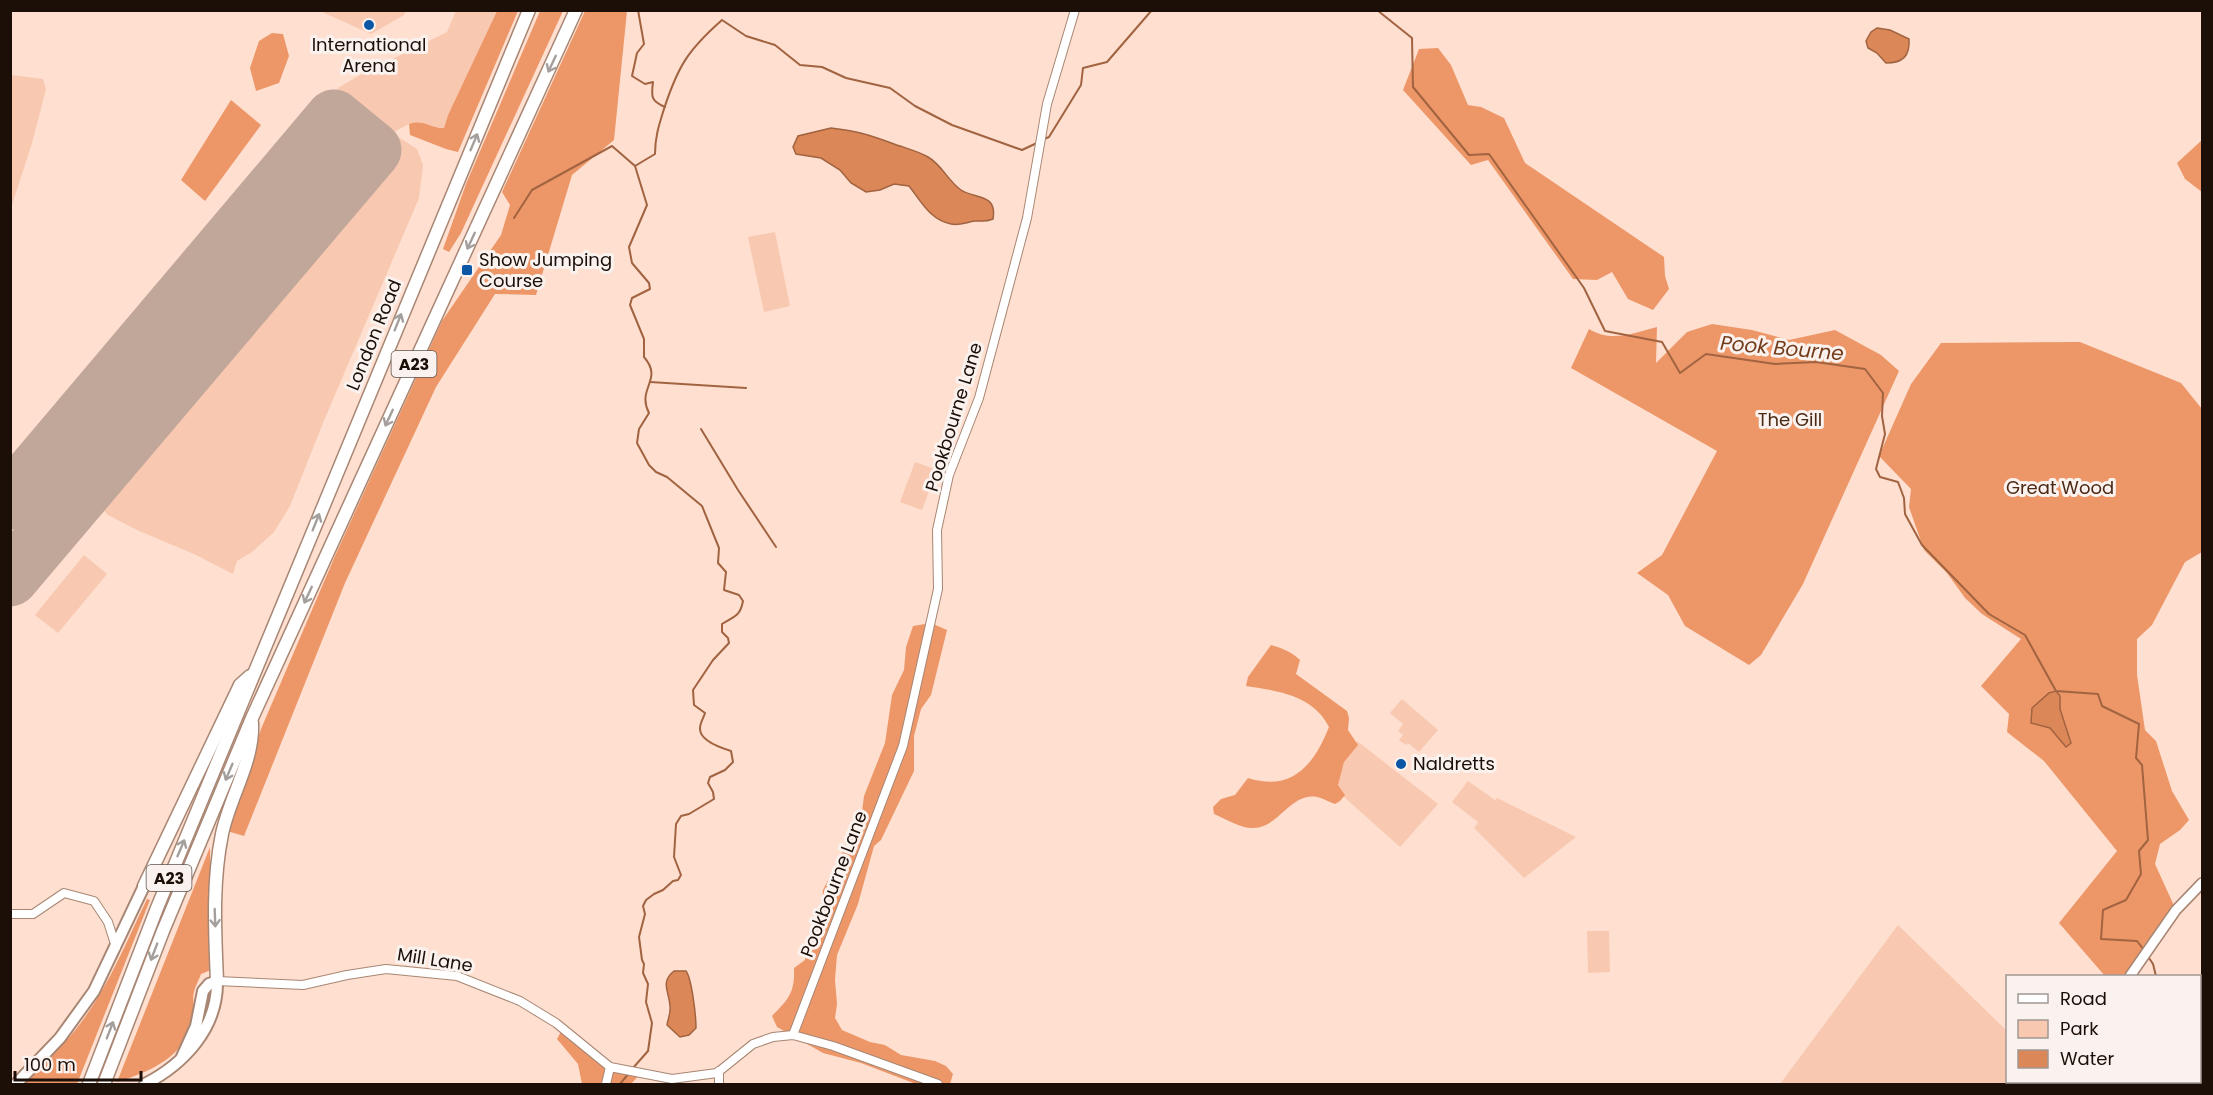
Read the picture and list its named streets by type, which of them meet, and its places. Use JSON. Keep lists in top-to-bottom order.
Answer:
{
  "streets": {
    "highway": ["London Road", "A23"],
    "street": ["Pookbourne Lane", "Mill Lane"]
  },
  "crossings": [
    ["London Road", "A23"]
  ],
  "water": ["Pook Bourne"],
  "parks": ["The Gill", "Great Wood"],
  "places": {
    "other": ["International Arena", "Naldretts"],
    "transit": ["Show Jumping Course"]
  },
  "legend": ["Road", "Park", "Water"],
  "scale_bar": "100 m"
}
